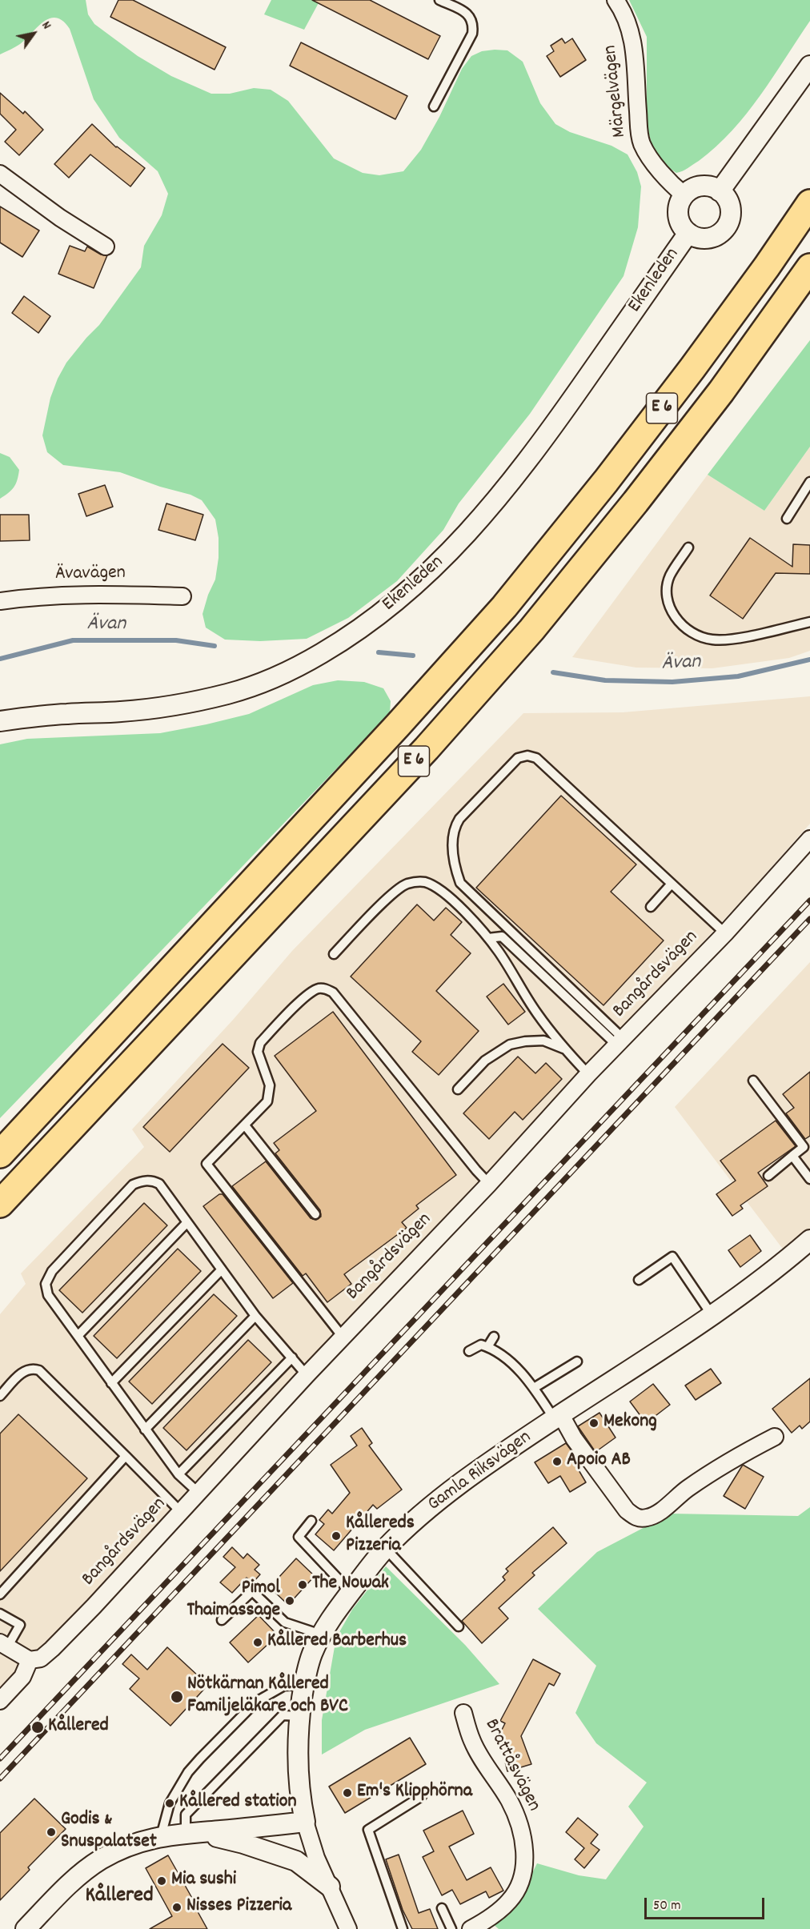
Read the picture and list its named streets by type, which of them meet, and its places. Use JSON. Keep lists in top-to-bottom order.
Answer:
{
  "streets": {
    "highway": ["E 6"],
    "street": [
      "Märgelvägen",
      "Ekenleden",
      "Ävavägen",
      "Bangårdsvägen",
      "Gamla Riksvägen",
      "Brattåsvägen"
    ]
  },
  "crossings": [
    ["Märgelvägen", "Ekenleden"]
  ],
  "districts": ["Kållered"],
  "water": ["Ävan"],
  "places": [
    "Mekong",
    "Apoio AB",
    "Kållereds Pizzeria",
    "The Nowak",
    "Pimol Thaimassage",
    "Kållered Barberhus",
    "Nötkärnan Kållered Familjeläkare och BVC",
    "Kållered",
    "Em's Klipphörna",
    "Kållered station",
    "Godis & Snuspalatset",
    "Mia sushi",
    "Nisses Pizzeria"
  ],
  "scale_bar": "50 m",
  "north": "top right"
}
